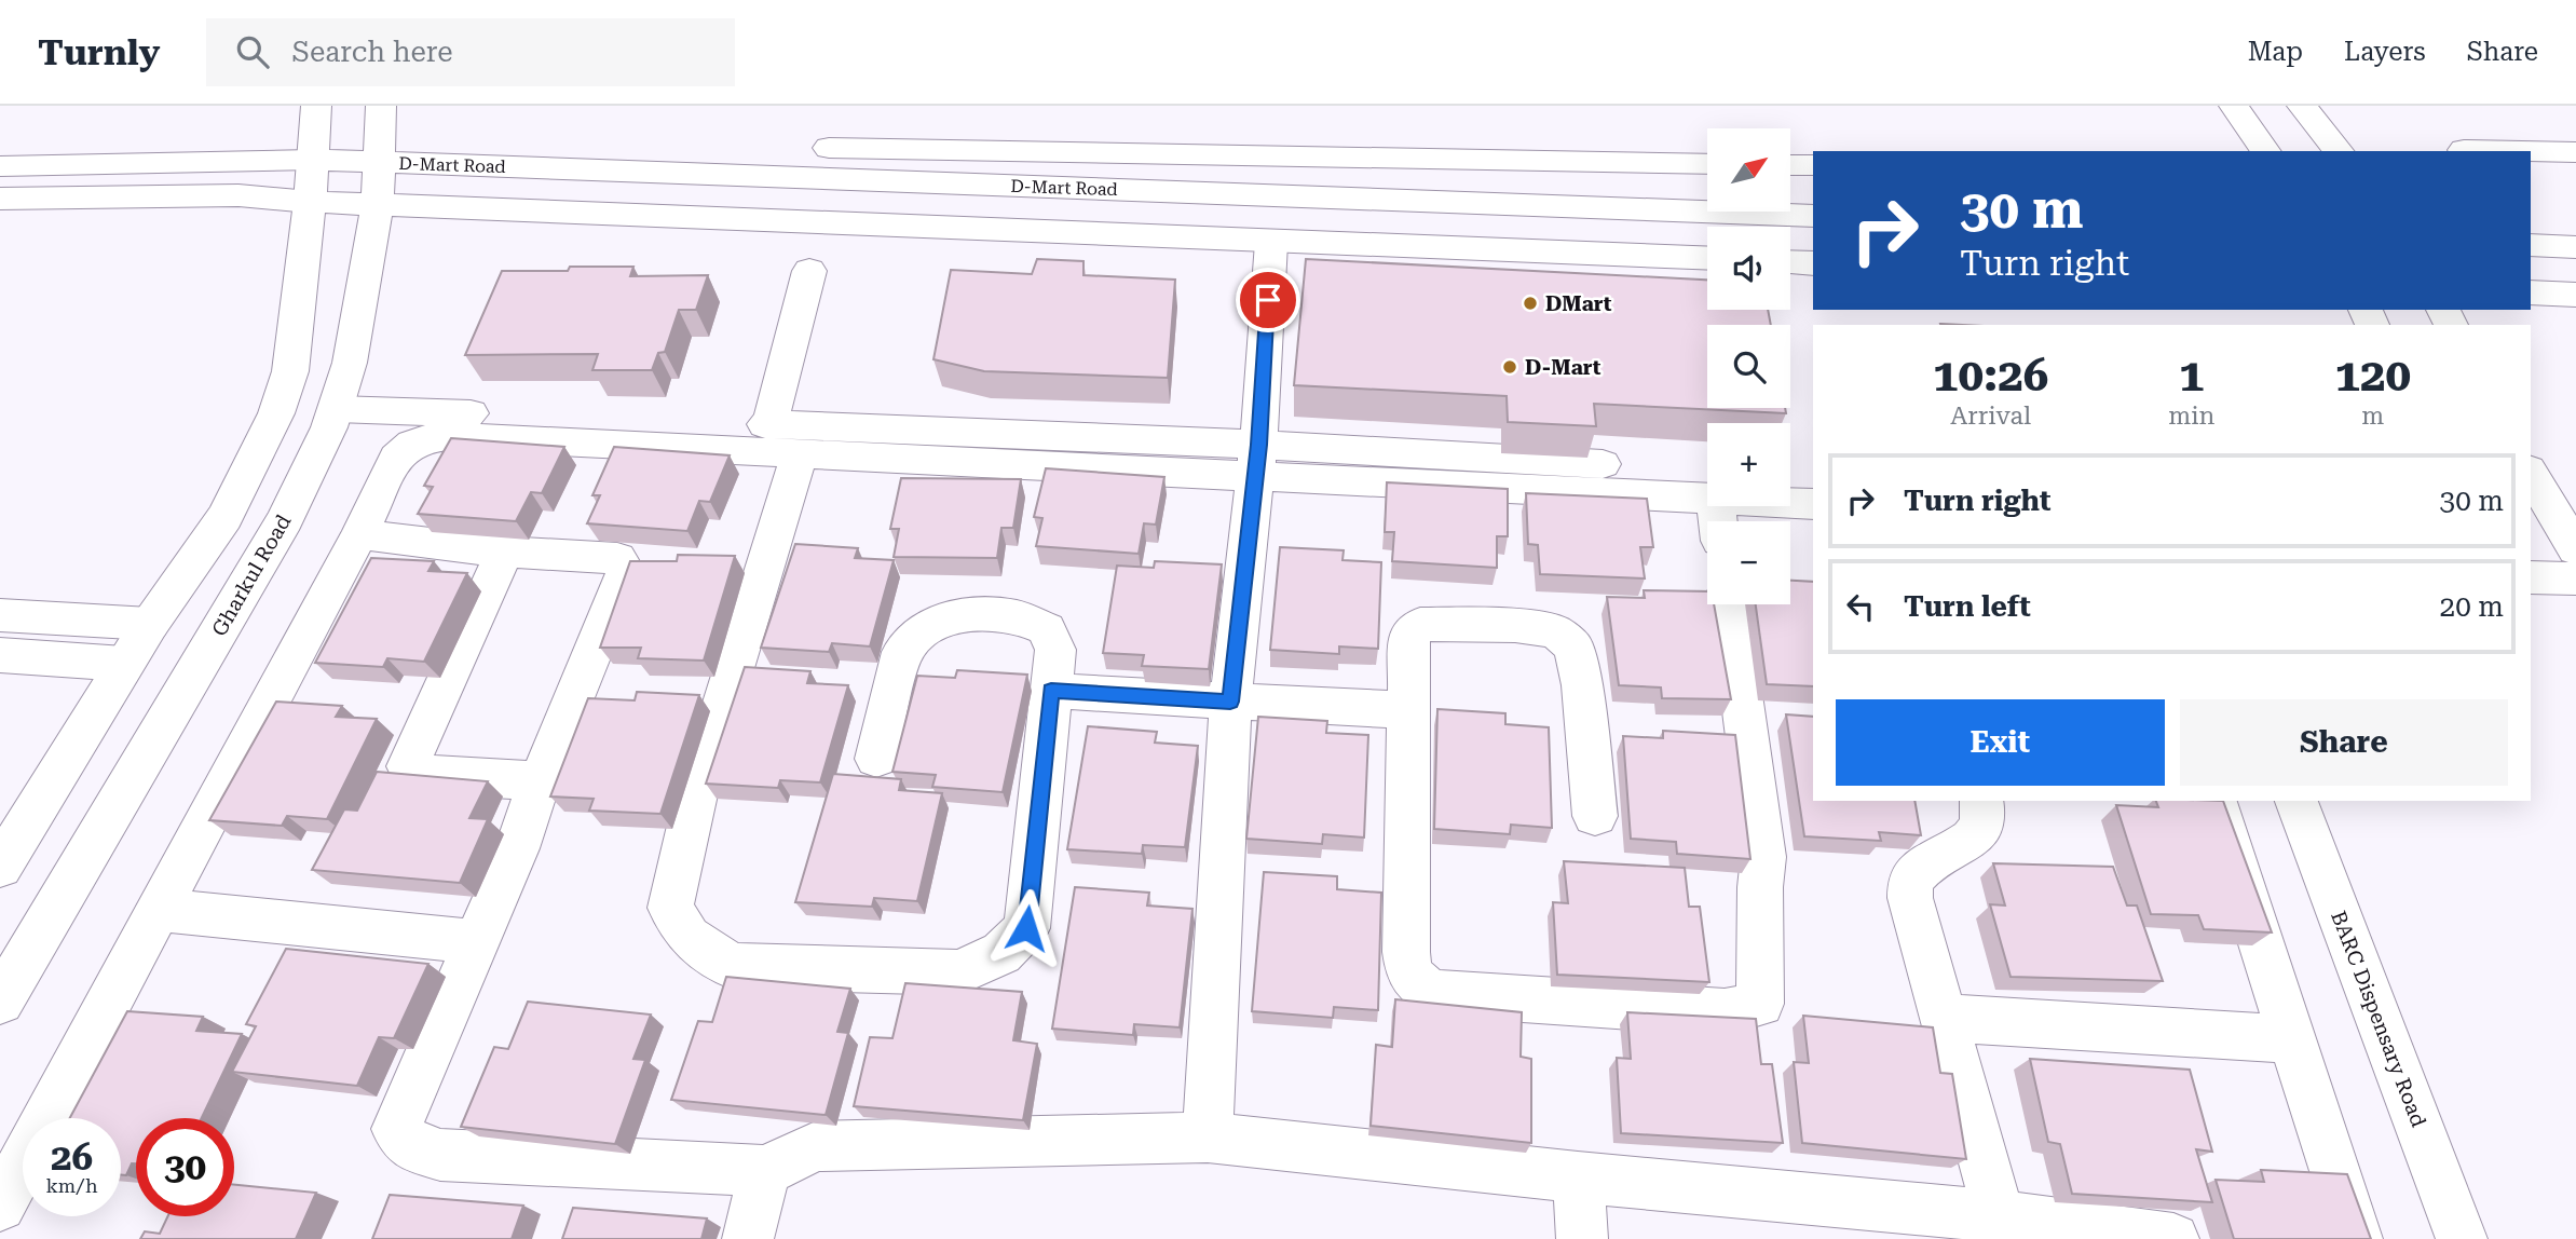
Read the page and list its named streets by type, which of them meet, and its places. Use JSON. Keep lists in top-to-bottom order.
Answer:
{
  "streets": {
    "street": ["D-Mart Road", "Gharkul Road", "BARC Dispensary Road"]
  },
  "crossings": [
    ["D-Mart Road", "Gharkul Road"]
  ],
  "places": ["DMart", "D-Mart"],
  "north": "top right",
  "page": {
    "header": "Turnly",
    "search": "Search here",
    "nav": ["Map", "Layers", "Share"],
    "map_buttons": ["+", "−"],
    "turn": ["30 m", "Turn right"],
    "eta": [
      "10:26",
      "Arrival",
      "1",
      "min",
      "120",
      "m"
    ],
    "list": [
      {
        "name": "Turn right",
        "value": "30 m"
      },
      {
        "name": "Turn left",
        "value": "20 m"
      }
    ],
    "buttons": ["Exit", "Share"],
    "speed": "26 km/h",
    "limit": "30"
  }
}
